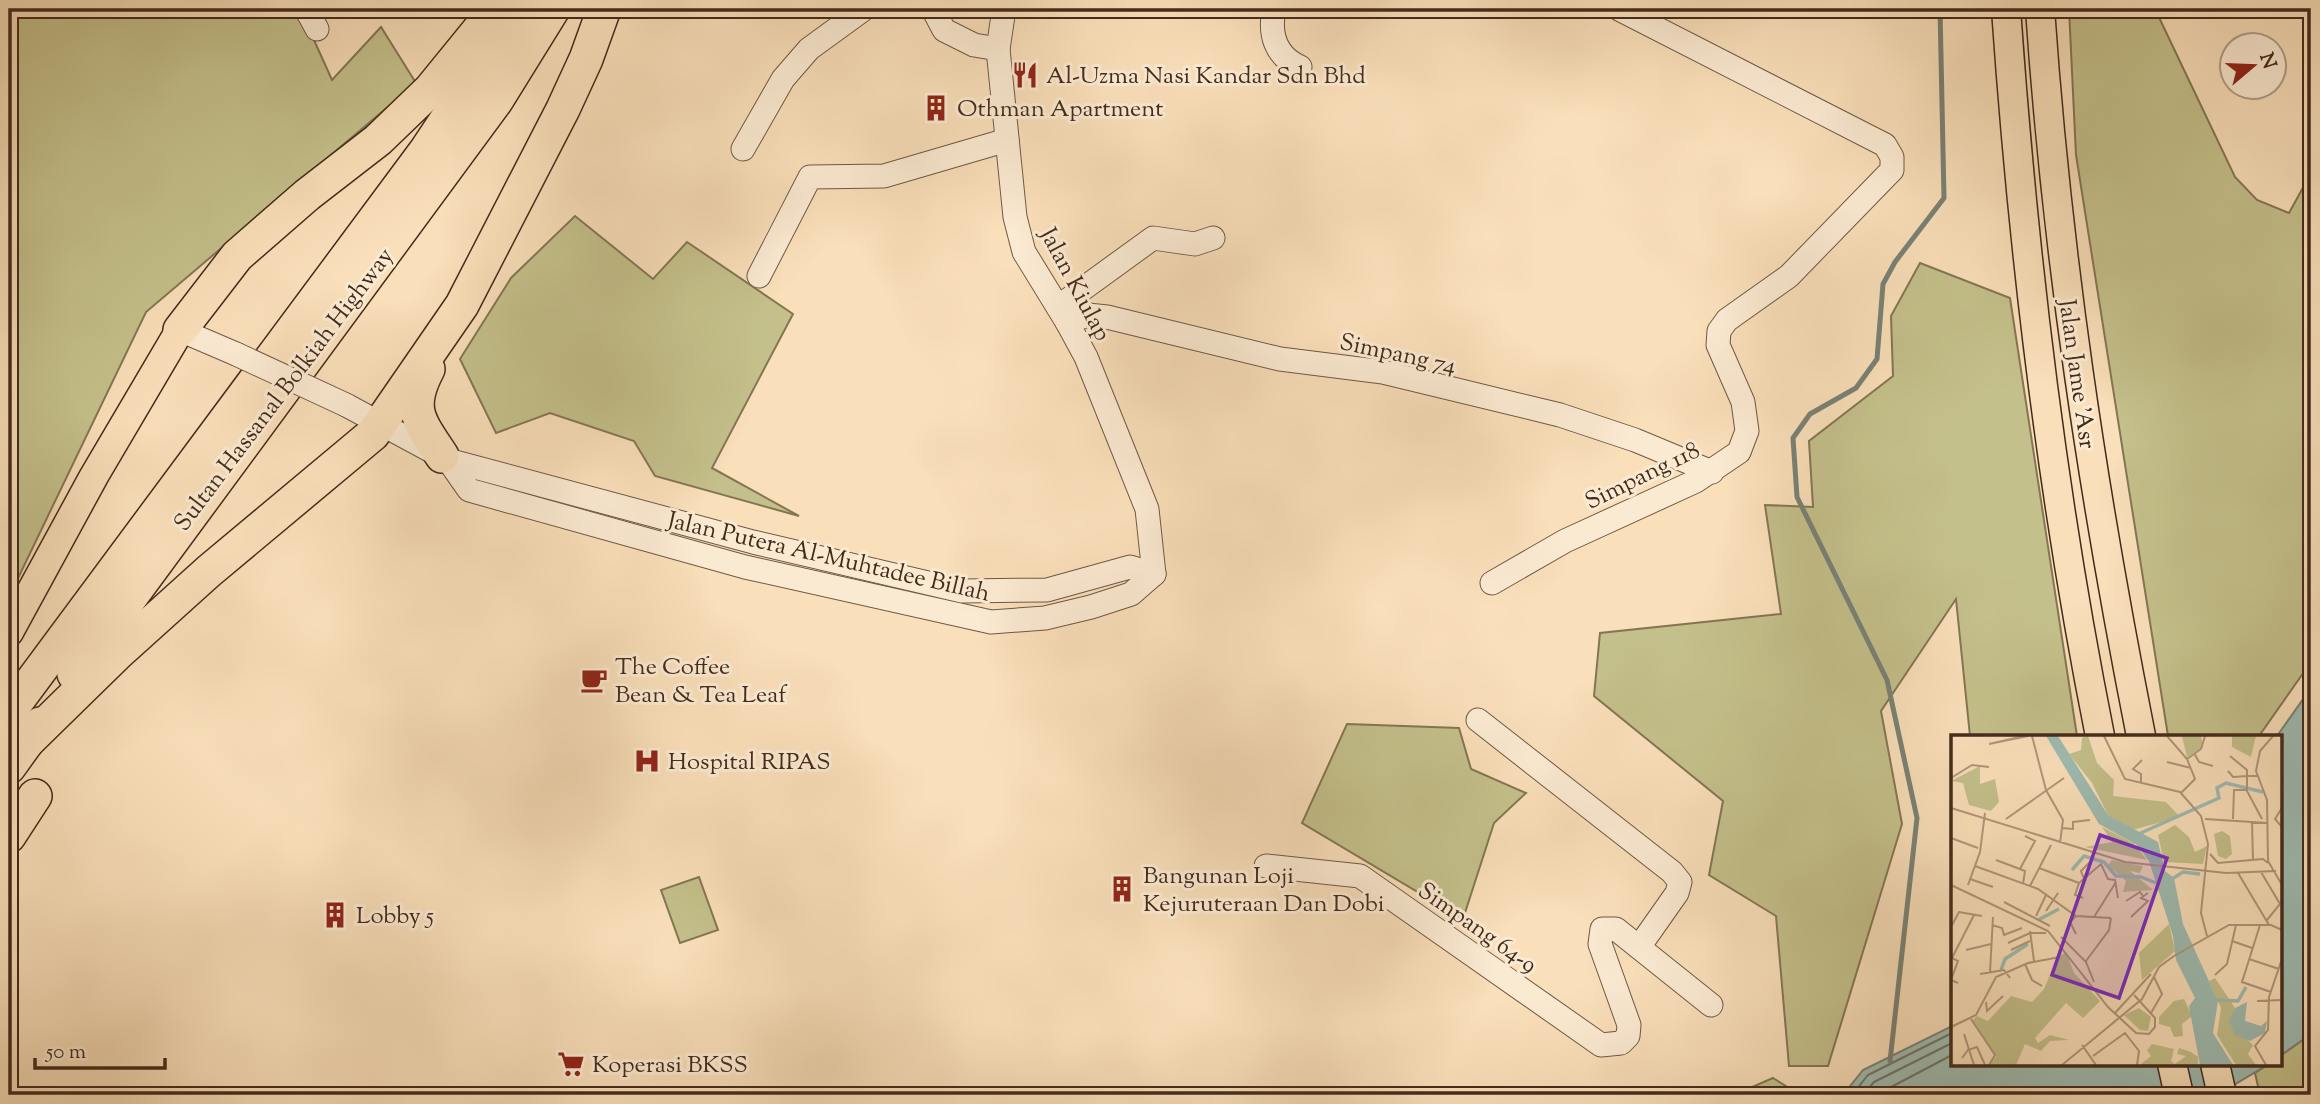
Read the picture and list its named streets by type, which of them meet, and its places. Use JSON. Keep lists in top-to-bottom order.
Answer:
{
  "streets": {
    "highway": ["Sultan Hassanal Bolkiah Highway"],
    "main road": ["Jalan Jame 'Asr"],
    "street": [
      "Jalan Kiulap",
      "Simpang 74",
      "Simpang 118",
      "Jalan Putera Al-Muhtadee Billah",
      "Simpang 64-9"
    ]
  },
  "crossings": [
    ["Jalan Kiulap", "Simpang 74"],
    ["Jalan Kiulap", "Jalan Putera Al-Muhtadee Billah"],
    ["Simpang 74", "Simpang 118"]
  ],
  "places": {
    "restaurant": ["Al-Uzma Nasi Kandar Sdn Bhd"],
    "building": ["Othman Apartment", "Bangunan Loji Kejuruteraan Dan Dobi", "Lobby 5"],
    "cafe": ["The Coffee Bean & Tea Leaf"],
    "hospital": ["Hospital RIPAS"],
    "supermarket": ["Koperasi BKSS"]
  },
  "scale_bar": "50 m",
  "north": "right"
}
